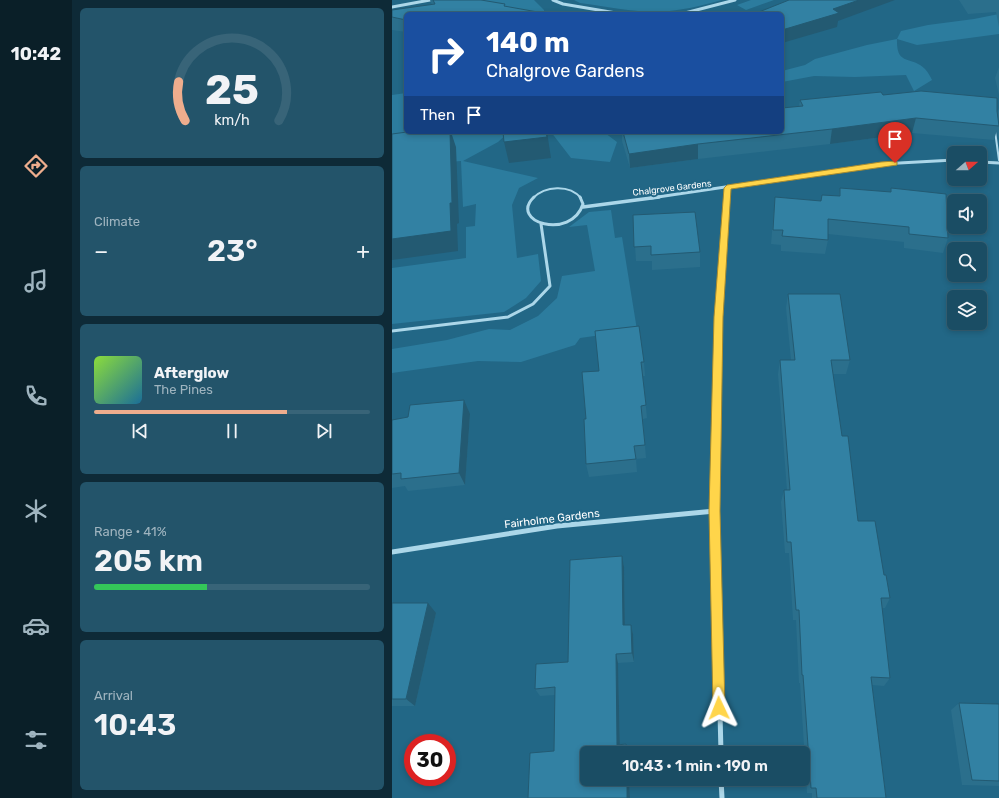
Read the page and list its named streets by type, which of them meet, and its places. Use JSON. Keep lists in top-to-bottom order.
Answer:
{
  "streets": {
    "street": ["Chalgrove Gardens", "Fairholme Gardens"]
  },
  "north": "right",
  "page": {
    "tabs": "10:42",
    "turn": ["140 m", "Chalgrove Gardens"],
    "then": "Then",
    "tile": [
      "Climate",
      ["Range · 41%", "205 km"],
      ["Arrival", "10:43"]
    ],
    "heat": ["−", "23°", "+"],
    "song": ["Afterglow", "The Pines"],
    "limit": "30",
    "trip": "10:43 · 1 min · 190 m",
    "gauge": ["25", "km/h"]
  }
}
